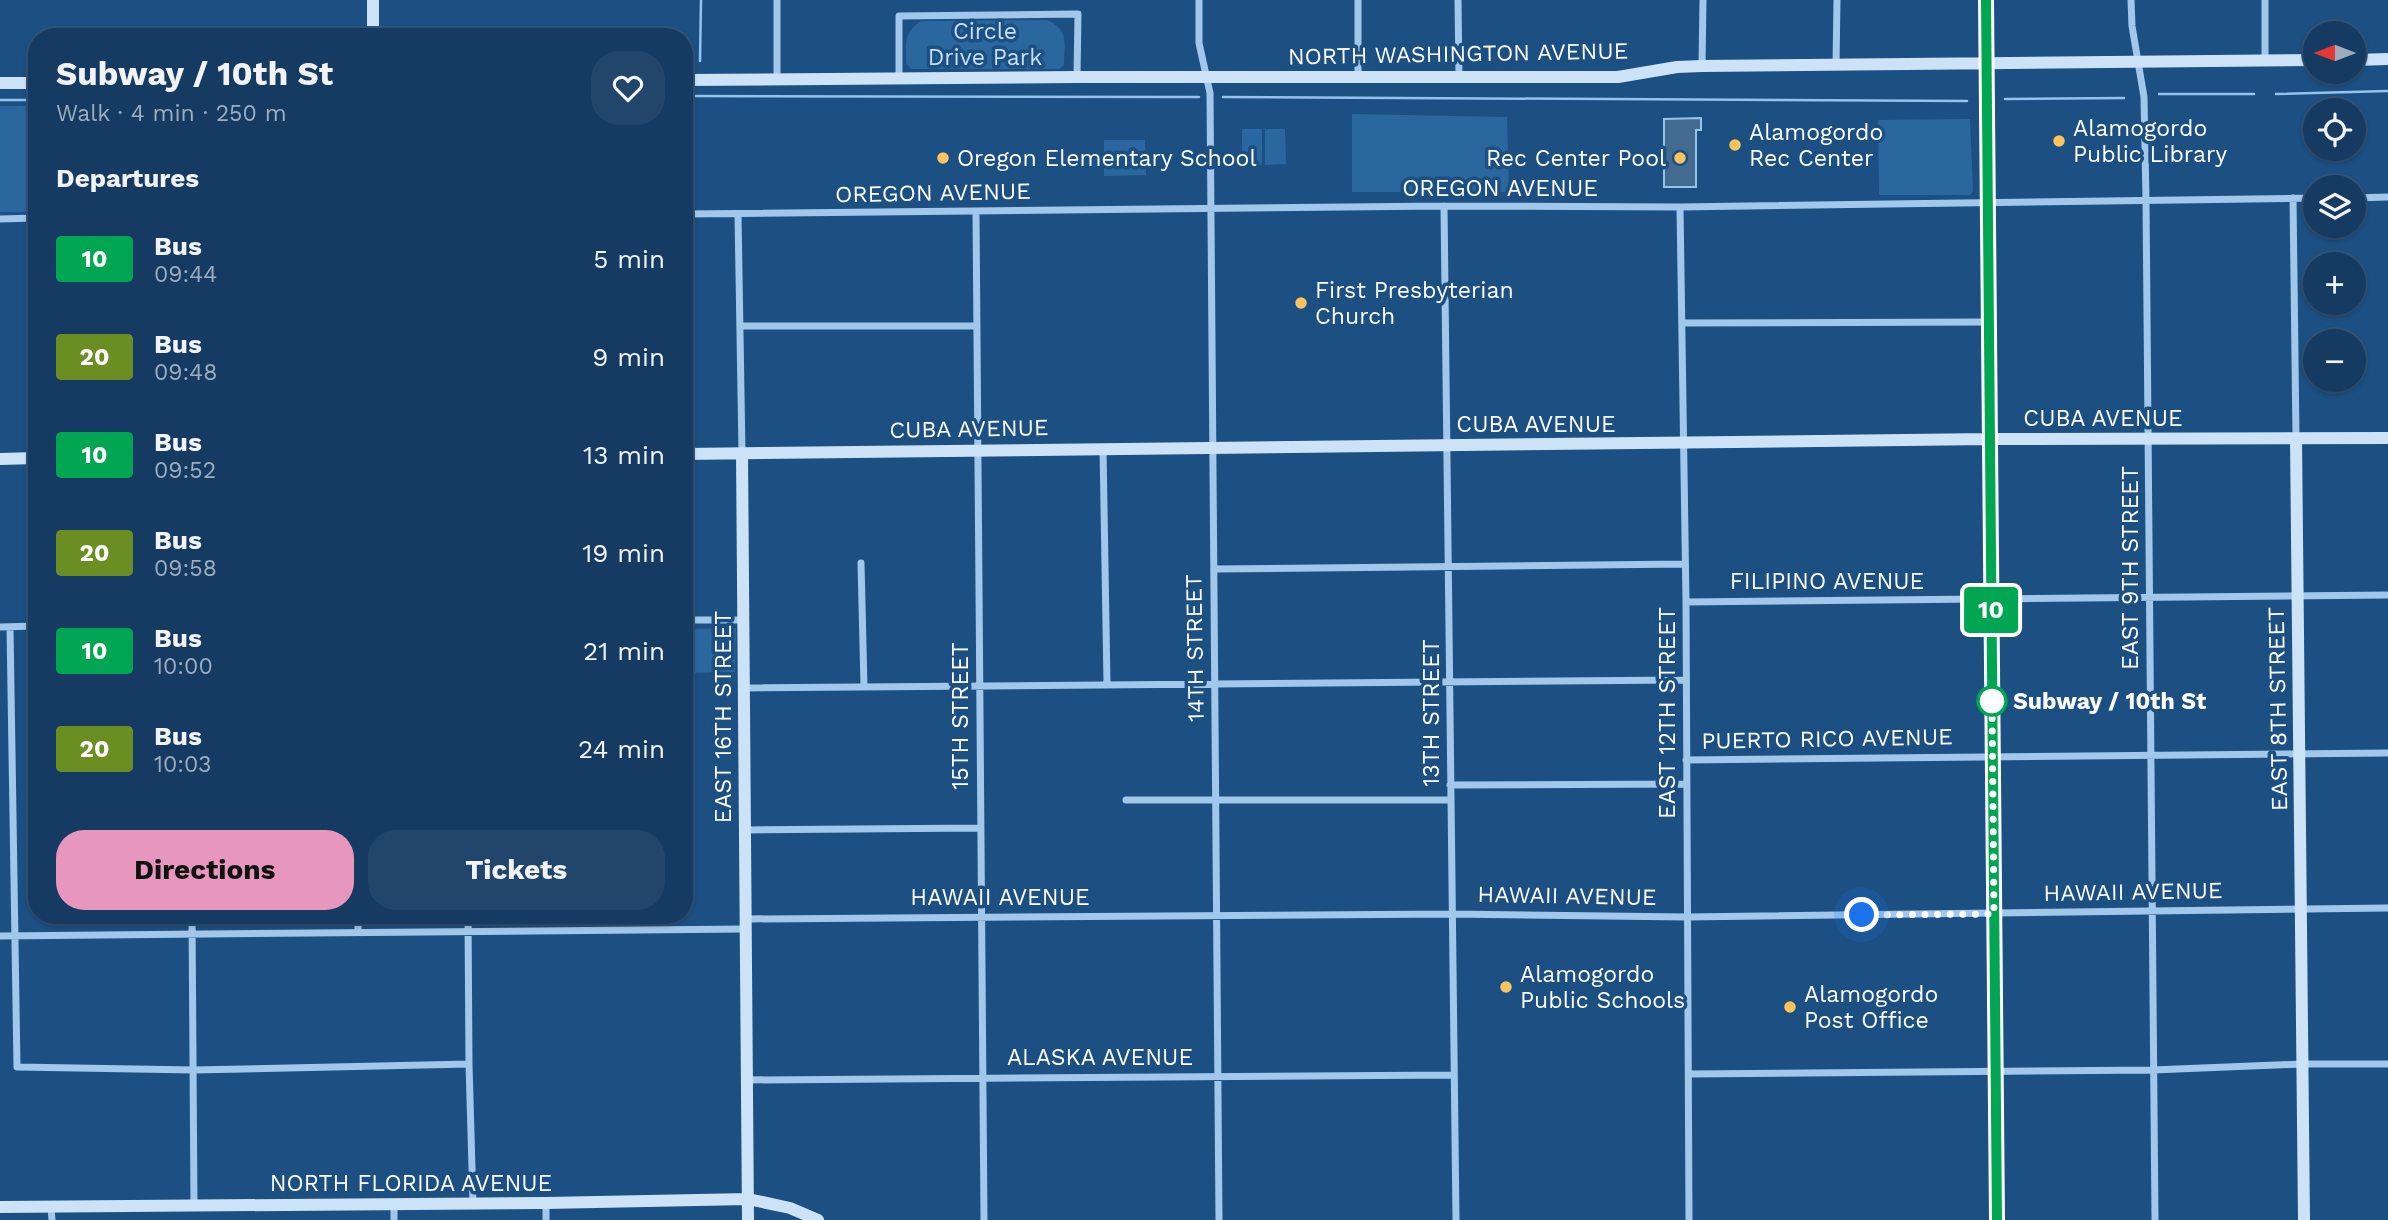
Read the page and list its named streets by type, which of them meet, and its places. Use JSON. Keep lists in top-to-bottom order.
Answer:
{
  "streets": {
    "main road": [
      "NORTH WASHINGTON AVENUE",
      "CUBA AVENUE",
      "EAST 8TH STREET",
      "EAST 16TH STREET",
      "NORTH FLORIDA AVENUE"
    ],
    "street": [
      "OREGON AVENUE",
      "EAST 9TH STREET",
      "FILIPINO AVENUE",
      "14TH STREET",
      "13TH STREET",
      "EAST 12TH STREET",
      "15TH STREET",
      "PUERTO RICO AVENUE",
      "HAWAII AVENUE",
      "ALASKA AVENUE"
    ]
  },
  "crossings": [
    ["NORTH WASHINGTON AVENUE", "EAST 9TH STREET"],
    ["NORTH WASHINGTON AVENUE", "14TH STREET"],
    ["OREGON AVENUE", "EAST 9TH STREET"],
    ["OREGON AVENUE", "14TH STREET"],
    ["OREGON AVENUE", "EAST 8TH STREET"],
    ["OREGON AVENUE", "13TH STREET"],
    ["OREGON AVENUE", "EAST 12TH STREET"],
    ["OREGON AVENUE", "15TH STREET"],
    ["OREGON AVENUE", "EAST 16TH STREET"],
    ["CUBA AVENUE", "EAST 9TH STREET"],
    ["CUBA AVENUE", "14TH STREET"],
    ["CUBA AVENUE", "EAST 8TH STREET"],
    ["CUBA AVENUE", "13TH STREET"],
    ["CUBA AVENUE", "EAST 12TH STREET"],
    ["CUBA AVENUE", "15TH STREET"],
    ["CUBA AVENUE", "EAST 16TH STREET"],
    ["EAST 9TH STREET", "FILIPINO AVENUE"],
    ["EAST 9TH STREET", "PUERTO RICO AVENUE"],
    ["EAST 9TH STREET", "HAWAII AVENUE"],
    ["FILIPINO AVENUE", "EAST 8TH STREET"],
    ["FILIPINO AVENUE", "EAST 12TH STREET"],
    ["14TH STREET", "HAWAII AVENUE"],
    ["14TH STREET", "ALASKA AVENUE"],
    ["EAST 8TH STREET", "PUERTO RICO AVENUE"],
    ["EAST 8TH STREET", "HAWAII AVENUE"],
    ["13TH STREET", "HAWAII AVENUE"],
    ["13TH STREET", "ALASKA AVENUE"],
    ["EAST 12TH STREET", "PUERTO RICO AVENUE"],
    ["EAST 12TH STREET", "HAWAII AVENUE"],
    ["15TH STREET", "HAWAII AVENUE"],
    ["15TH STREET", "ALASKA AVENUE"],
    ["EAST 16TH STREET", "HAWAII AVENUE"],
    ["EAST 16TH STREET", "ALASKA AVENUE"],
    ["EAST 16TH STREET", "NORTH FLORIDA AVENUE"]
  ],
  "parks": ["Circle Drive Park"],
  "places": [
    "Alamogordo Public Library",
    "Alamogordo Rec Center",
    "Oregon Elementary School",
    "Rec Center Pool",
    "First Presbyterian Church",
    "Subway / 10th St",
    "Alamogordo Public Schools",
    "Alamogordo Post Office"
  ],
  "lines": ["bus line 10"],
  "north": "left",
  "page": {
    "on_map": "10",
    "map_buttons": ["+", "−"],
    "heading": [
      ["Subway / 10th St", "Walk · 4 min · 250 m"],
      "Departures"
    ],
    "list": [
      {
        "mark": "10",
        "name": "Bus",
        "note": "09:44",
        "value": "5 min"
      },
      {
        "mark": "20",
        "name": "Bus",
        "note": "09:48",
        "value": "9 min"
      },
      {
        "mark": "10",
        "name": "Bus",
        "note": "09:52",
        "value": "13 min"
      },
      {
        "mark": "20",
        "name": "Bus",
        "note": "09:58",
        "value": "19 min"
      },
      {
        "mark": "10",
        "name": "Bus",
        "note": "10:00",
        "value": "21 min"
      },
      {
        "mark": "20",
        "name": "Bus",
        "note": "10:03",
        "value": "24 min"
      }
    ],
    "buttons": ["Directions", "Tickets"]
  }
}
